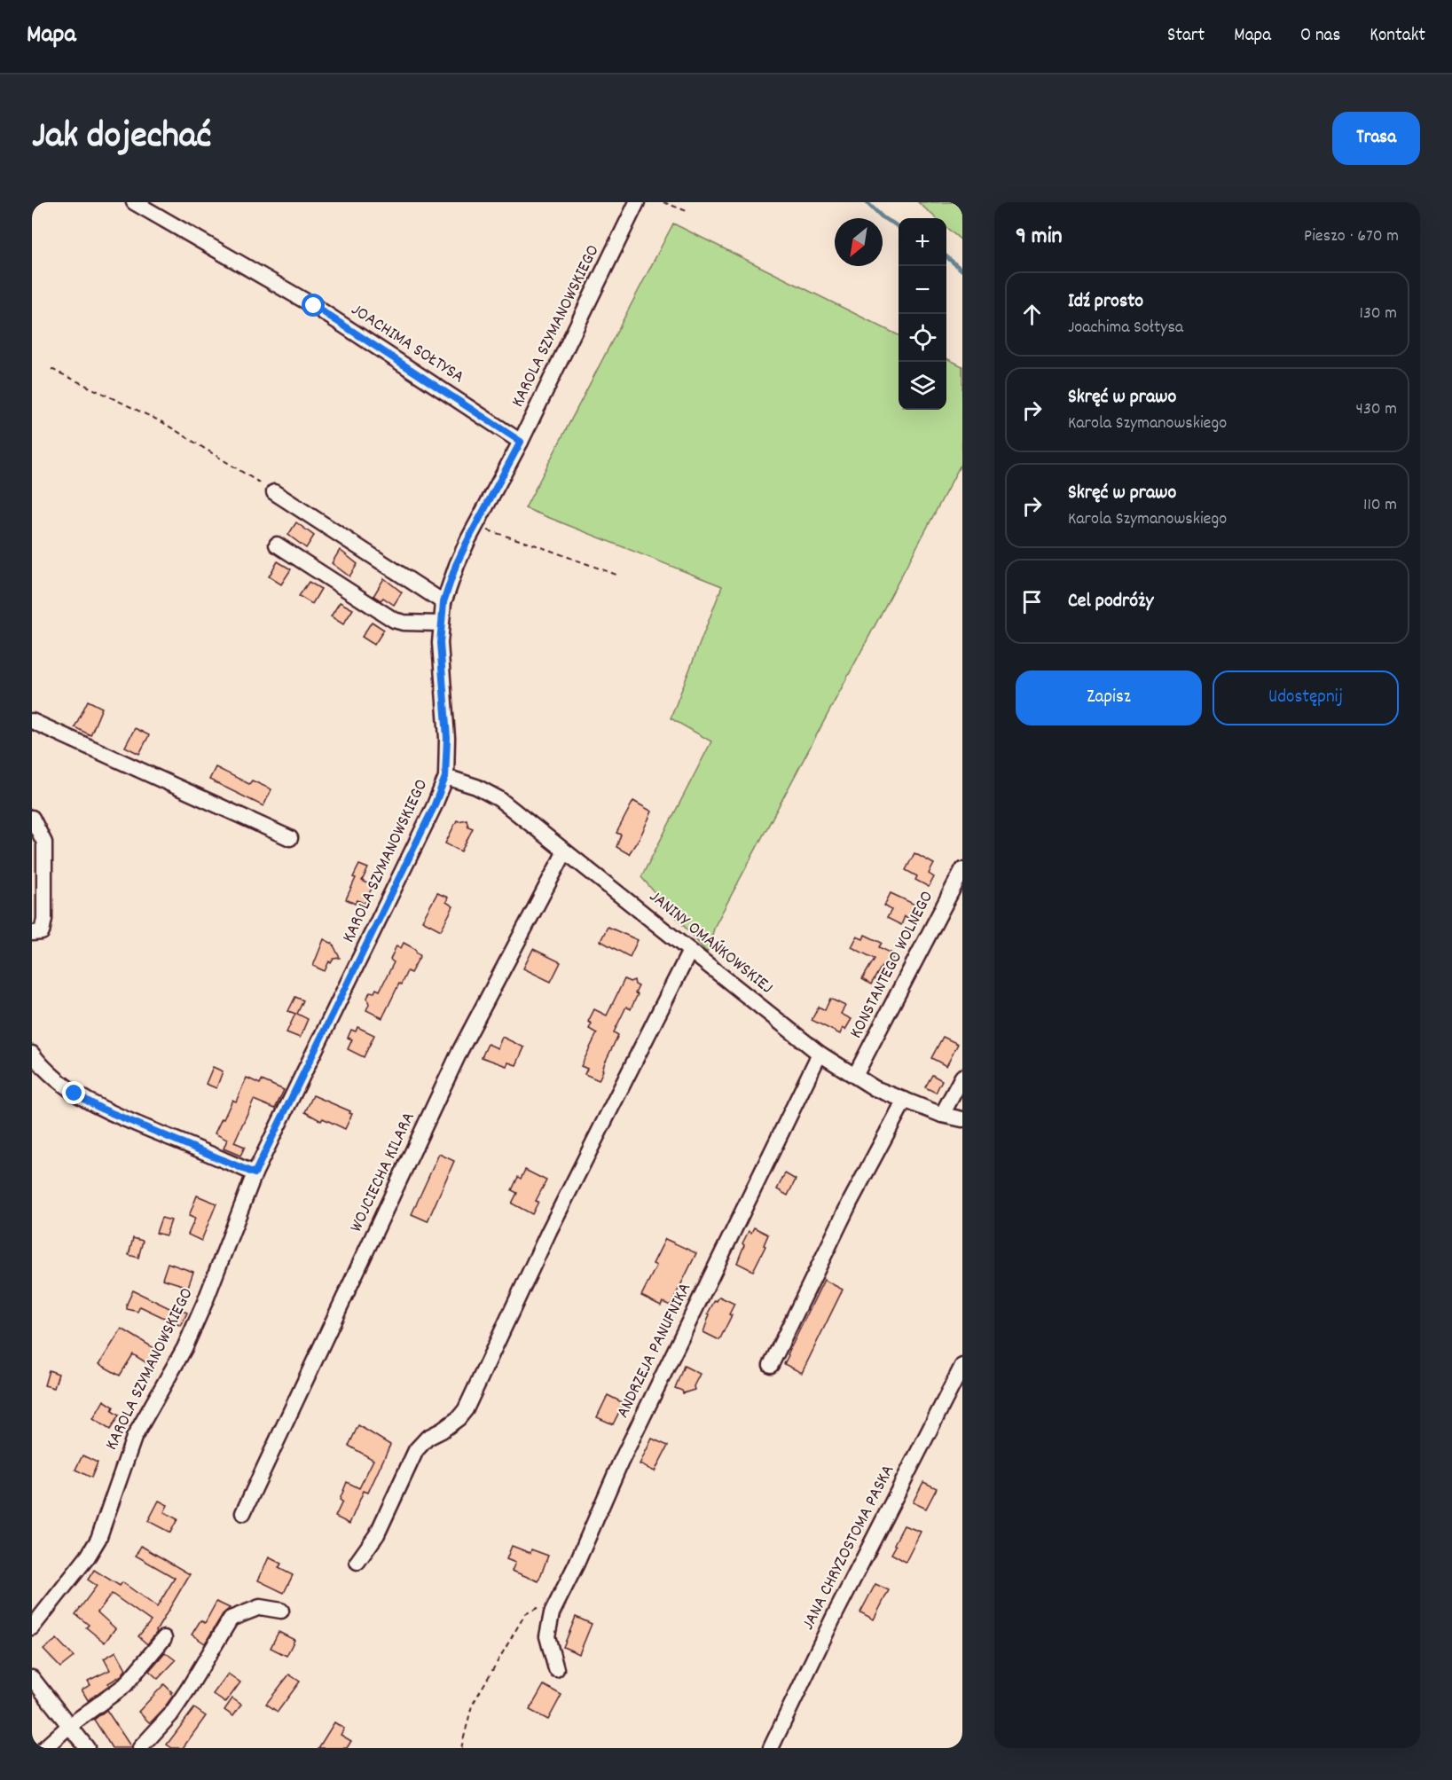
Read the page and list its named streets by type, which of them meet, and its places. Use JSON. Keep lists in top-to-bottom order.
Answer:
{
  "streets": {
    "street": [
      "KAROLA SZYMANOWSKIEGO",
      "JOACHIMA SOŁTYSA",
      "JANINY OMAŃKOWSKIEJ",
      "KONSTANTEGO WOLNEGO",
      "WOJCIECHA KILARA",
      "ANDRZEJA PANUFNIKA",
      "JANA CHRYZOSTOMA PASKA"
    ]
  },
  "crossings": [
    ["KAROLA SZYMANOWSKIEGO", "JOACHIMA SOŁTYSA"],
    ["KAROLA SZYMANOWSKIEGO", "JANINY OMAŃKOWSKIEJ"],
    ["JANINY OMAŃKOWSKIEJ", "KONSTANTEGO WOLNEGO"],
    ["JANINY OMAŃKOWSKIEJ", "WOJCIECHA KILARA"],
    ["JANINY OMAŃKOWSKIEJ", "ANDRZEJA PANUFNIKA"]
  ],
  "north": "bottom left",
  "page": {
    "header": "Mapa",
    "nav": [
      "Start",
      "Mapa",
      "O nas",
      "Kontakt"
    ],
    "title": "Jak dojechać",
    "buttons": [
      "Trasa",
      ["Zapisz", "Udostępnij"]
    ],
    "heading": ["9 min", "Pieszo · 670 m"],
    "map_buttons": ["+", "−"],
    "list": [
      ["Idź prosto", "Joachima Sołtysa", "130 m"],
      ["Skręć w prawo", "Karola Szymanowskiego", "430 m"],
      ["Skręć w prawo", "Karola Szymanowskiego", "110 m"],
      "Cel podróży"
    ]
  }
}
